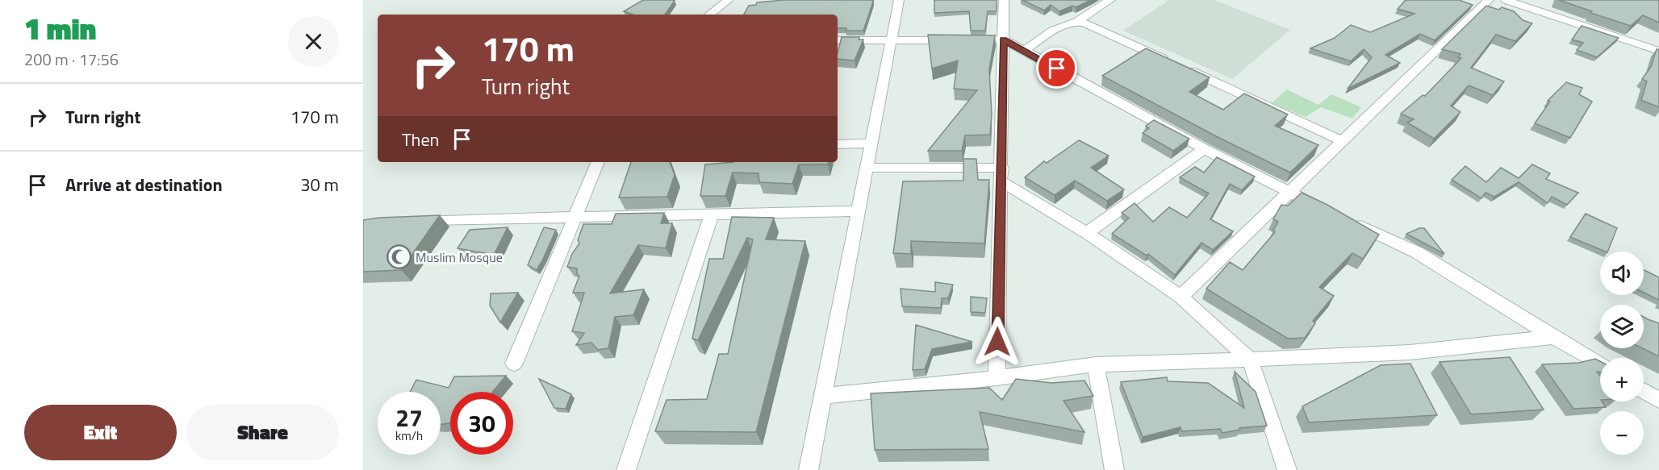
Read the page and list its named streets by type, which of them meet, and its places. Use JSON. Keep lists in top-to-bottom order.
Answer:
{
  "places": {
    "mosque": ["Muslim Mosque"]
  },
  "page": {
    "heading": ["1 min", "200 m · 17:56"],
    "turn": ["170 m", "Turn right"],
    "list": [
      {
        "name": "Turn right",
        "value": "170 m"
      },
      {
        "name": "Arrive at destination",
        "value": "30 m"
      }
    ],
    "then": "Then",
    "map_buttons": ["+", "−"],
    "speed": "27 km/h",
    "limit": "30",
    "buttons": ["Exit", "Share"]
  }
}
